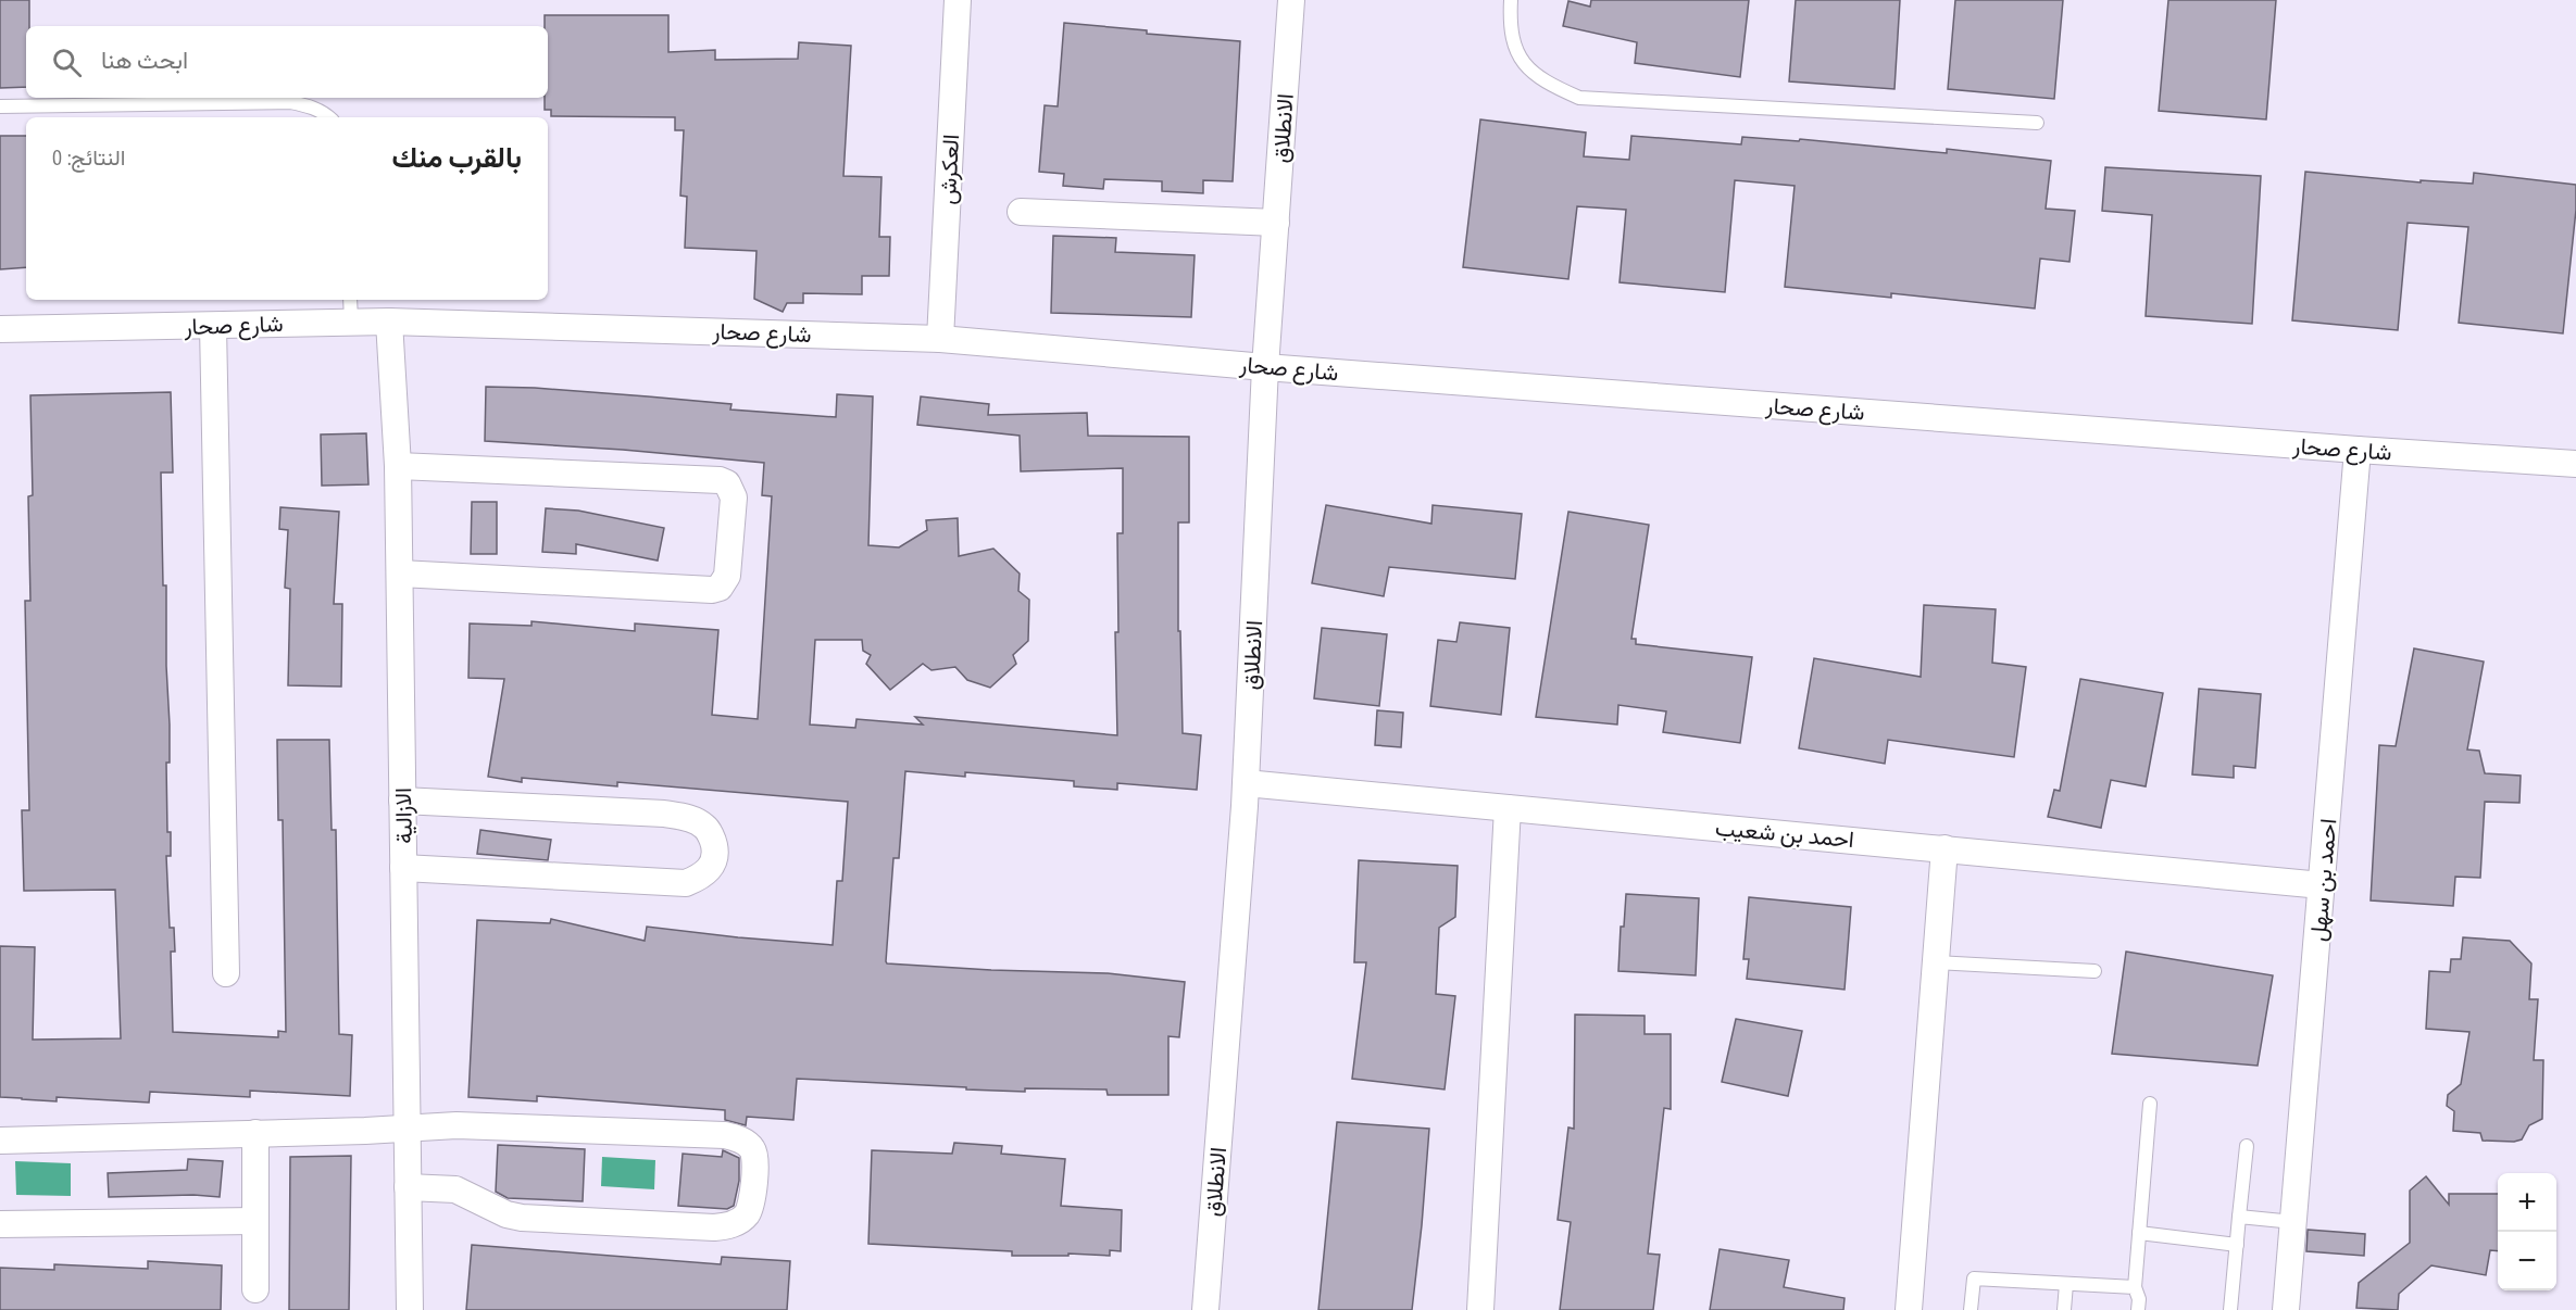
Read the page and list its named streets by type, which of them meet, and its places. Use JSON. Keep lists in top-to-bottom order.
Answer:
{
  "streets": {
    "street": [
      "الانطلاق",
      "العكرش",
      "شارع صحار",
      "الازالية",
      "احمد بن شعيب",
      "احمد بن سهل"
    ]
  },
  "crossings": [
    ["الانطلاق", "شارع صحار"],
    ["الانطلاق", "احمد بن شعيب"],
    ["العكرش", "شارع صحار"],
    ["شارع صحار", "الازالية"],
    ["شارع صحار", "احمد بن سهل"],
    ["احمد بن شعيب", "احمد بن سهل"]
  ],
  "page": {
    "search": "ابحث هنا",
    "heading": ["بالقرب منك", "النتائج: 0"],
    "map_buttons": ["+", "−"]
  }
}
